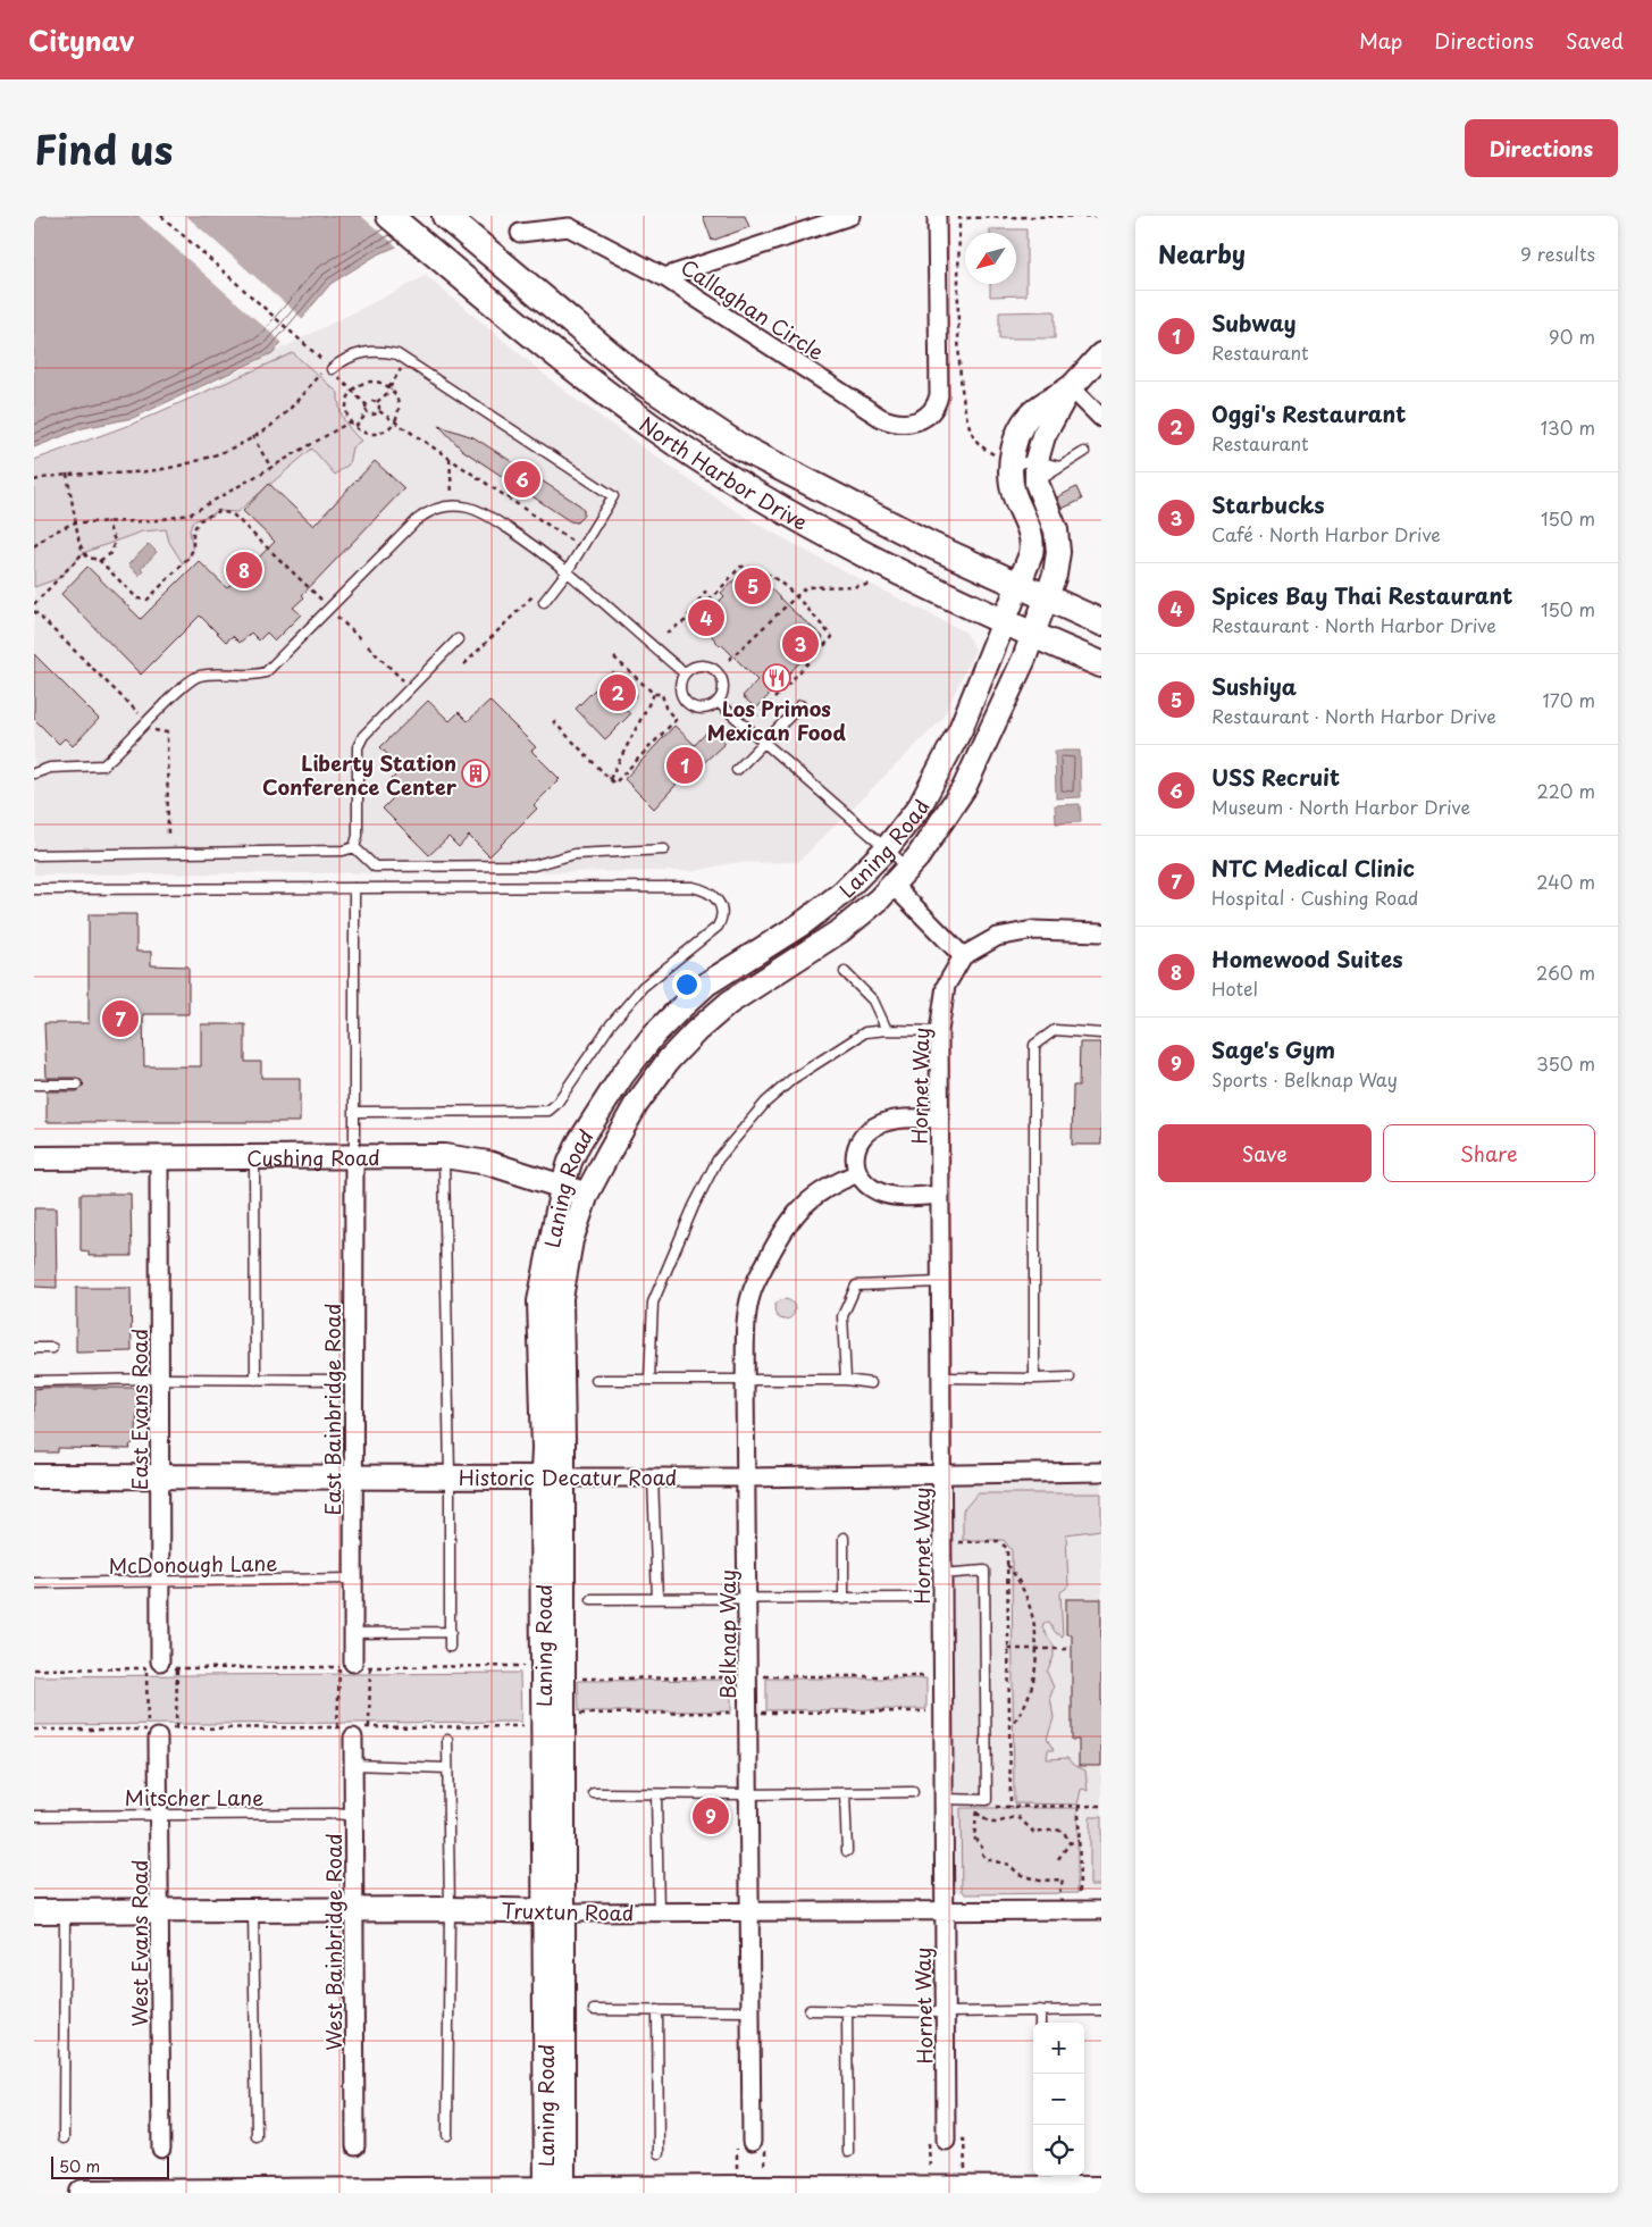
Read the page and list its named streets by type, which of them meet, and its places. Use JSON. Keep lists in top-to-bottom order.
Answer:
{
  "streets": {
    "main road": ["North Harbor Drive"],
    "street": [
      "Callaghan Circle",
      "Laning Road",
      "Hornet Way",
      "Cushing Road",
      "East Evans Road",
      "East Bainbridge Road",
      "Historic Decatur Road",
      "Belknap Way",
      "Truxtun Road",
      "West Bainbridge Road",
      "West Evans Road"
    ],
    "lane": ["McDonough Lane", "Mitscher Lane"]
  },
  "crossings": [
    ["North Harbor Drive", "Laning Road"],
    ["Laning Road", "Cushing Road"],
    ["Laning Road", "Historic Decatur Road"],
    ["Laning Road", "Truxtun Road"],
    ["Hornet Way", "Historic Decatur Road"],
    ["Hornet Way", "Belknap Way"],
    ["Hornet Way", "Truxtun Road"],
    ["Cushing Road", "East Evans Road"],
    ["Cushing Road", "East Bainbridge Road"],
    ["East Evans Road", "Historic Decatur Road"],
    ["East Evans Road", "McDonough Lane"],
    ["East Bainbridge Road", "Historic Decatur Road"],
    ["East Bainbridge Road", "McDonough Lane"],
    ["Historic Decatur Road", "Belknap Way"],
    ["Belknap Way", "Truxtun Road"],
    ["Mitscher Lane", "West Bainbridge Road"],
    ["Mitscher Lane", "West Evans Road"],
    ["Truxtun Road", "West Bainbridge Road"],
    ["Truxtun Road", "West Evans Road"]
  ],
  "places": {
    "restaurant": ["Los Primos Mexican Food"],
    "building": ["Liberty Station Conference Center"]
  },
  "scale_bar": "50 m",
  "north": "bottom left",
  "page": {
    "header": "Citynav",
    "nav": ["Map", "Directions", "Saved"],
    "title": "Find us",
    "buttons": [
      "Directions",
      ["Save", "Share"]
    ],
    "heading": ["Nearby", "9 results"],
    "list": [
      {
        "mark": "1",
        "name": "Subway",
        "note": "Restaurant",
        "value": "90 m"
      },
      {
        "mark": "2",
        "name": "Oggi's Restaurant",
        "note": "Restaurant",
        "value": "130 m"
      },
      {
        "mark": "3",
        "name": "Starbucks",
        "note": "Café · North Harbor Drive",
        "value": "150 m"
      },
      {
        "mark": "4",
        "name": "Spices Bay Thai Restaurant",
        "note": "Restaurant · North Harbor Drive",
        "value": "150 m"
      },
      {
        "mark": "5",
        "name": "Sushiya",
        "note": "Restaurant · North Harbor Drive",
        "value": "170 m"
      },
      {
        "mark": "6",
        "name": "USS Recruit",
        "note": "Museum · North Harbor Drive",
        "value": "220 m"
      },
      {
        "mark": "7",
        "name": "NTC Medical Clinic",
        "note": "Hospital · Cushing Road",
        "value": "240 m"
      },
      {
        "mark": "8",
        "name": "Homewood Suites",
        "note": "Hotel",
        "value": "260 m"
      },
      {
        "mark": "9",
        "name": "Sage's Gym",
        "note": "Sports · Belknap Way",
        "value": "350 m"
      }
    ],
    "pins": [
      "6",
      "8",
      "5",
      "4",
      "3",
      "2",
      "1",
      "7",
      "9"
    ],
    "map_buttons": ["+", "−"],
    "scale": "50 m"
  }
}
